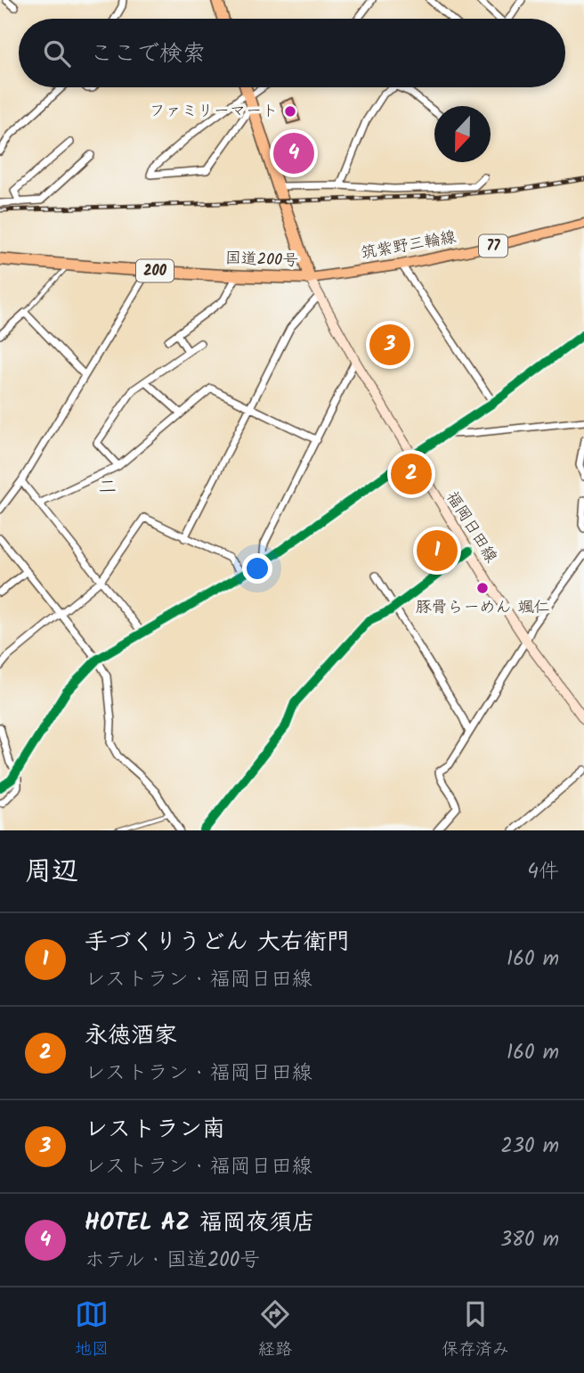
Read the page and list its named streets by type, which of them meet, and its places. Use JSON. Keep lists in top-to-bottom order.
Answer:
{
  "streets": {
    "highway": ["国道200号", "200"],
    "main road": ["筑紫野三輪線", "77", "福岡日田線"]
  },
  "crossings": [
    ["筑紫野三輪線", "国道200号"],
    ["筑紫野三輪線", "福岡日田線"],
    ["国道200号", "福岡日田線"]
  ],
  "districts": ["二"],
  "places": ["ファミリーマート", "豚骨らーめん 颯仁"],
  "north": "bottom",
  "page": {
    "search": "ここで検索",
    "pins": [
      "4",
      "3",
      "2",
      "1"
    ],
    "heading": ["周辺", "4件"],
    "list": [
      {
        "mark": "1",
        "name": "手づくりうどん 大右衛門",
        "note": "レストラン · 福岡日田線",
        "value": "160 m"
      },
      {
        "mark": "2",
        "name": "永徳酒家",
        "note": "レストラン · 福岡日田線",
        "value": "160 m"
      },
      {
        "mark": "3",
        "name": "レストラン南",
        "note": "レストラン · 福岡日田線",
        "value": "230 m"
      },
      {
        "mark": "4",
        "name": "HOTEL AZ 福岡夜須店",
        "note": "ホテル · 国道200号",
        "value": "380 m"
      }
    ],
    "nav": ["地図", "経路", "保存済み"]
  }
}
